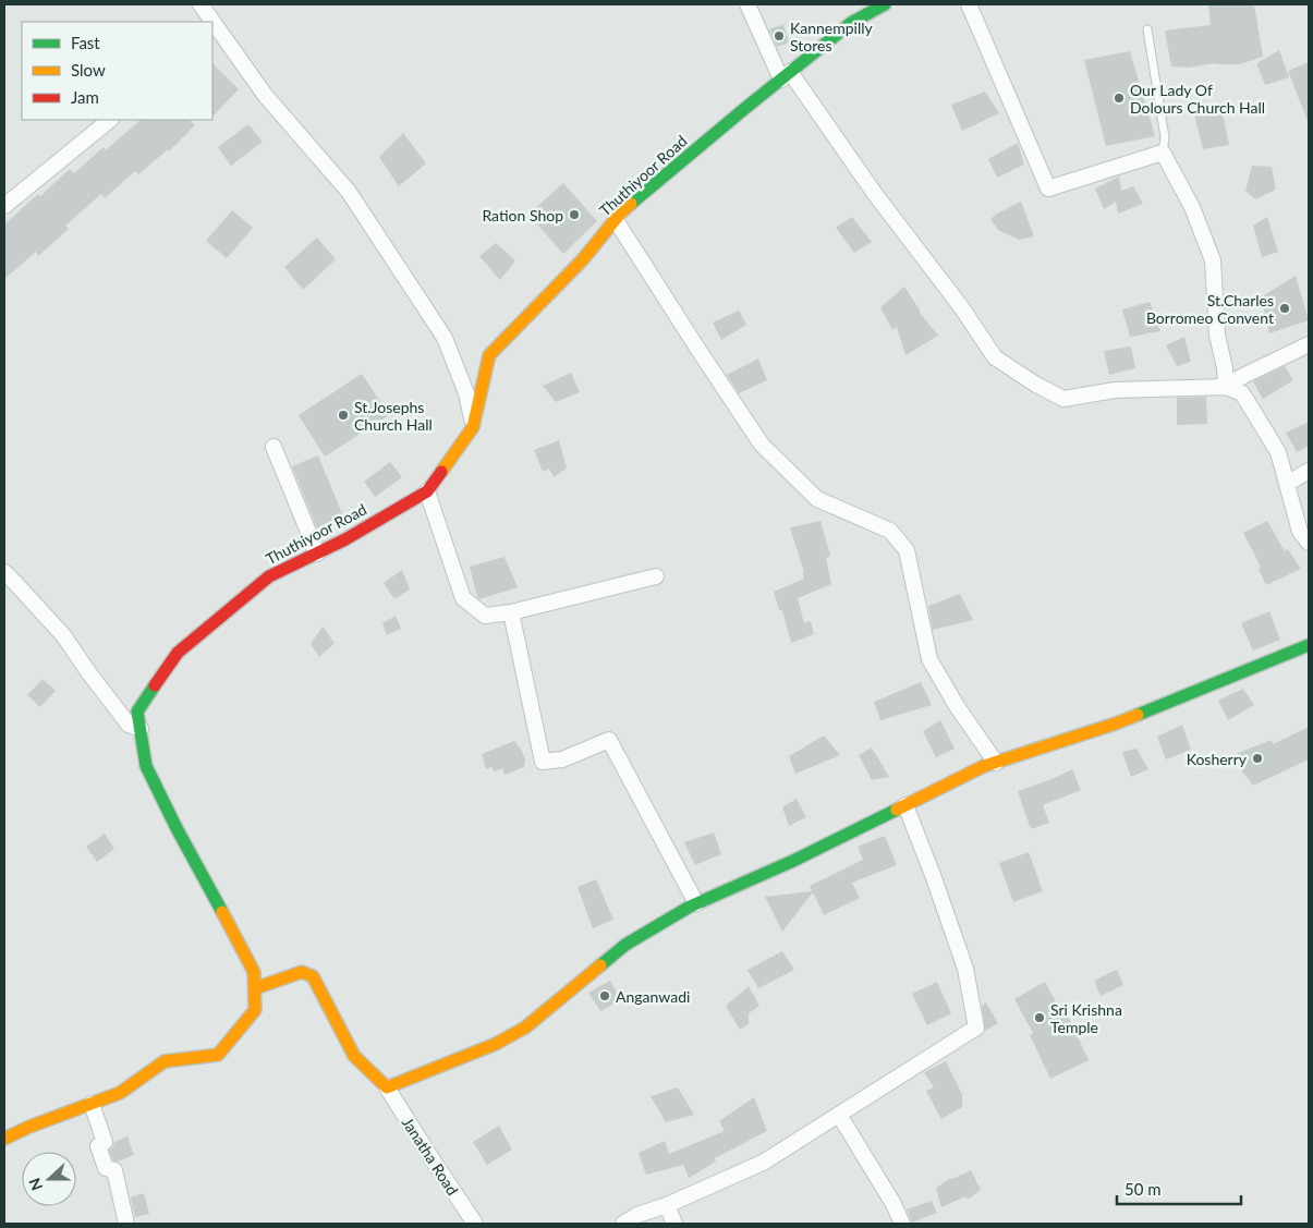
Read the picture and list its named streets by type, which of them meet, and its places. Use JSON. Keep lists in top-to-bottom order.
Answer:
{
  "streets": {
    "main road": ["Thuthiyoor Road"],
    "street": ["Janatha Road"]
  },
  "places": [
    "Kannempilly Stores",
    "Our Lady Of Dolours Church Hall",
    "Ration Shop",
    "St.Charles Borromeo Convent",
    "St.Josephs Church Hall",
    "Kosherry",
    "Anganwadi",
    "Sri Krishna Temple"
  ],
  "legend": ["Fast", "Slow", "Jam"],
  "scale_bar": "50 m",
  "north": "left"
}
